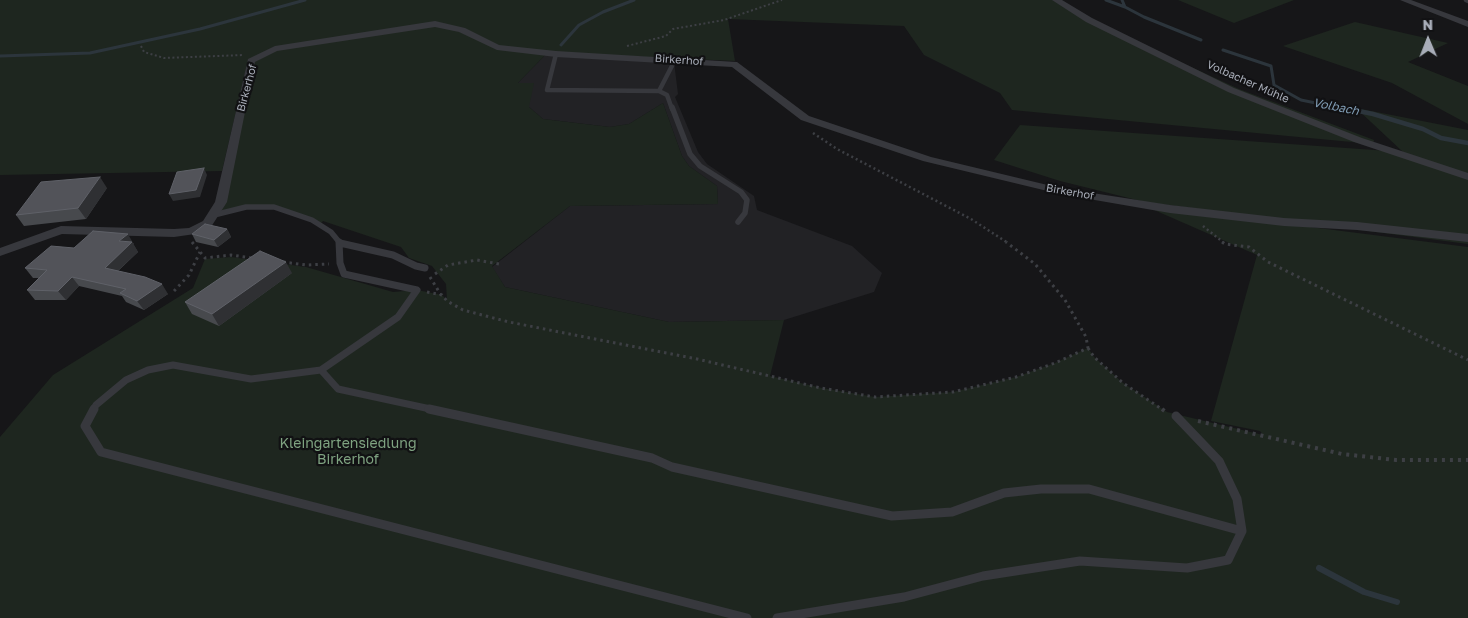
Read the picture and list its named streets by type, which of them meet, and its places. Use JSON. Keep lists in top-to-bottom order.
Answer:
{
  "streets": {
    "street": ["Birkerhof", "Volbacher Mühle"]
  },
  "water": ["Volbach"],
  "parks": ["Kleingartensiedlung Birkerhof"],
  "north": "top"
}
